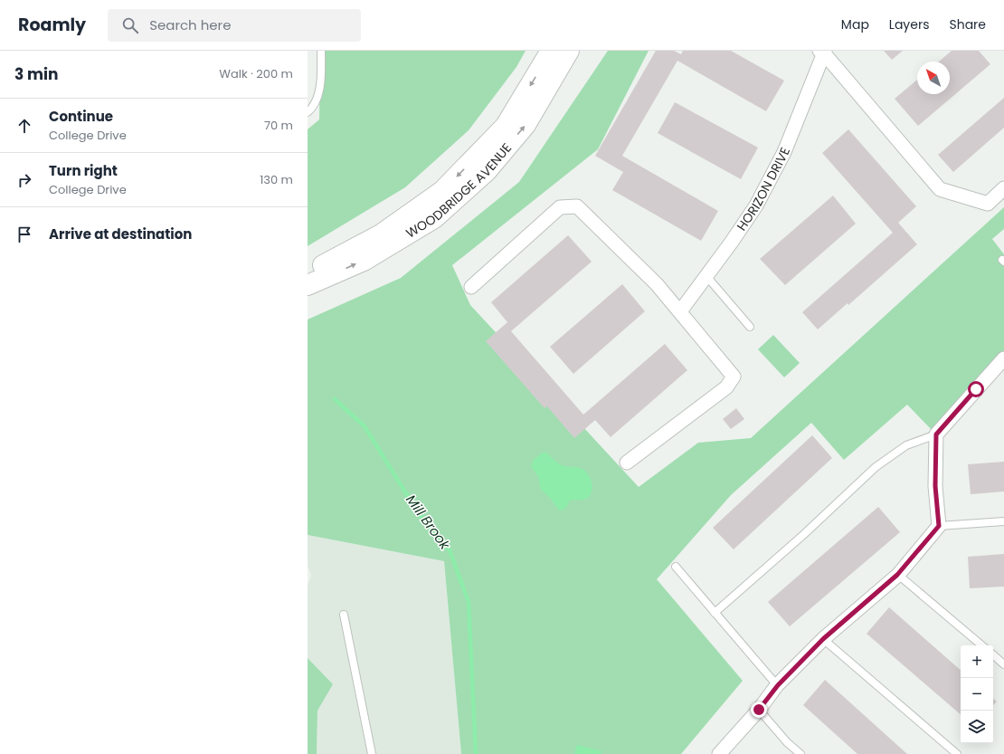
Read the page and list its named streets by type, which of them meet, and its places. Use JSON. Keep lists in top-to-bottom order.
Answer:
{
  "streets": {
    "main road": ["WOODBRIDGE AVENUE"],
    "street": ["HORIZON DRIVE"]
  },
  "water": ["Mill Brook"],
  "north": "top left",
  "page": {
    "header": "Roamly",
    "search": "Search here",
    "nav": ["Map", "Layers", "Share"],
    "heading": ["3 min", "Walk · 200 m"],
    "list": [
      ["Continue", "College Drive", "70 m"],
      ["Turn right", "College Drive", "130 m"],
      "Arrive at destination"
    ],
    "map_buttons": ["+", "−"]
  }
}
